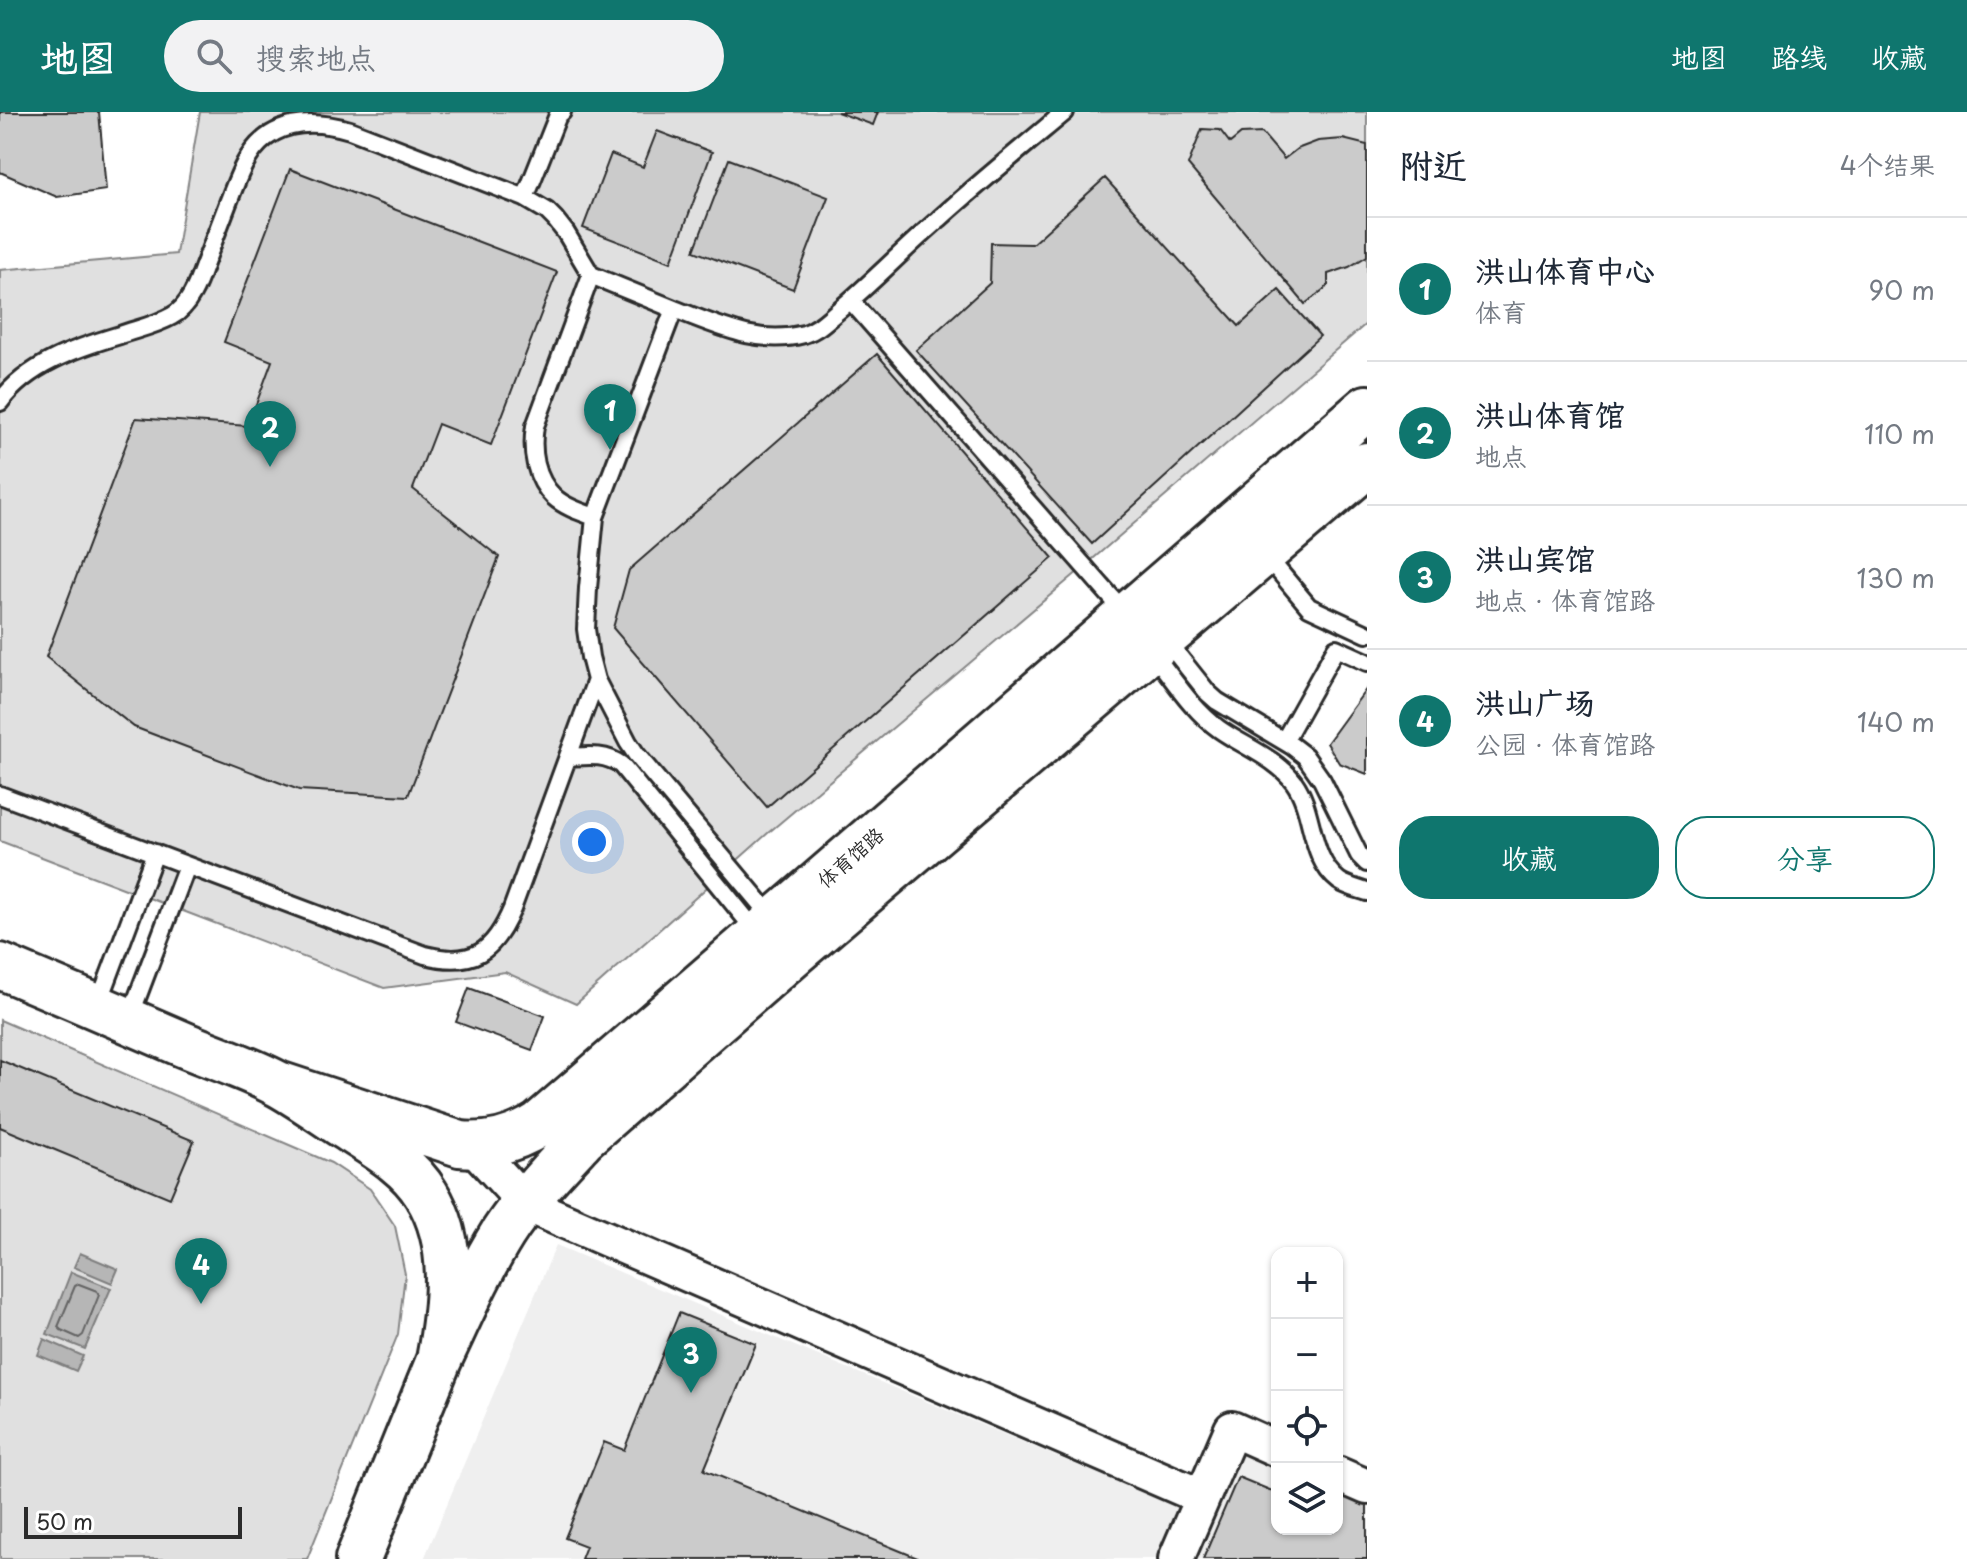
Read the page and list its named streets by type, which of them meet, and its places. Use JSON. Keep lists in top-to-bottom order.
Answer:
{
  "streets": {
    "main road": ["体育馆路"]
  },
  "scale_bar": "50 m",
  "page": {
    "header": "地图",
    "search": "搜索地点",
    "nav": ["地图", "路线", "收藏"],
    "heading": ["附近", "4个结果"],
    "list": [
      {
        "mark": "1",
        "name": "洪山体育中心",
        "note": "体育",
        "value": "90 m"
      },
      {
        "mark": "2",
        "name": "洪山体育馆",
        "note": "地点",
        "value": "110 m"
      },
      {
        "mark": "3",
        "name": "洪山宾馆",
        "note": "地点 · 体育馆路",
        "value": "130 m"
      },
      {
        "mark": "4",
        "name": "洪山广场",
        "note": "公园 · 体育馆路",
        "value": "140 m"
      }
    ],
    "pins": [
      "1",
      "2",
      "4",
      "3"
    ],
    "buttons": ["收藏", "分享"],
    "map_buttons": ["+", "−"],
    "scale": "50 m"
  }
}
